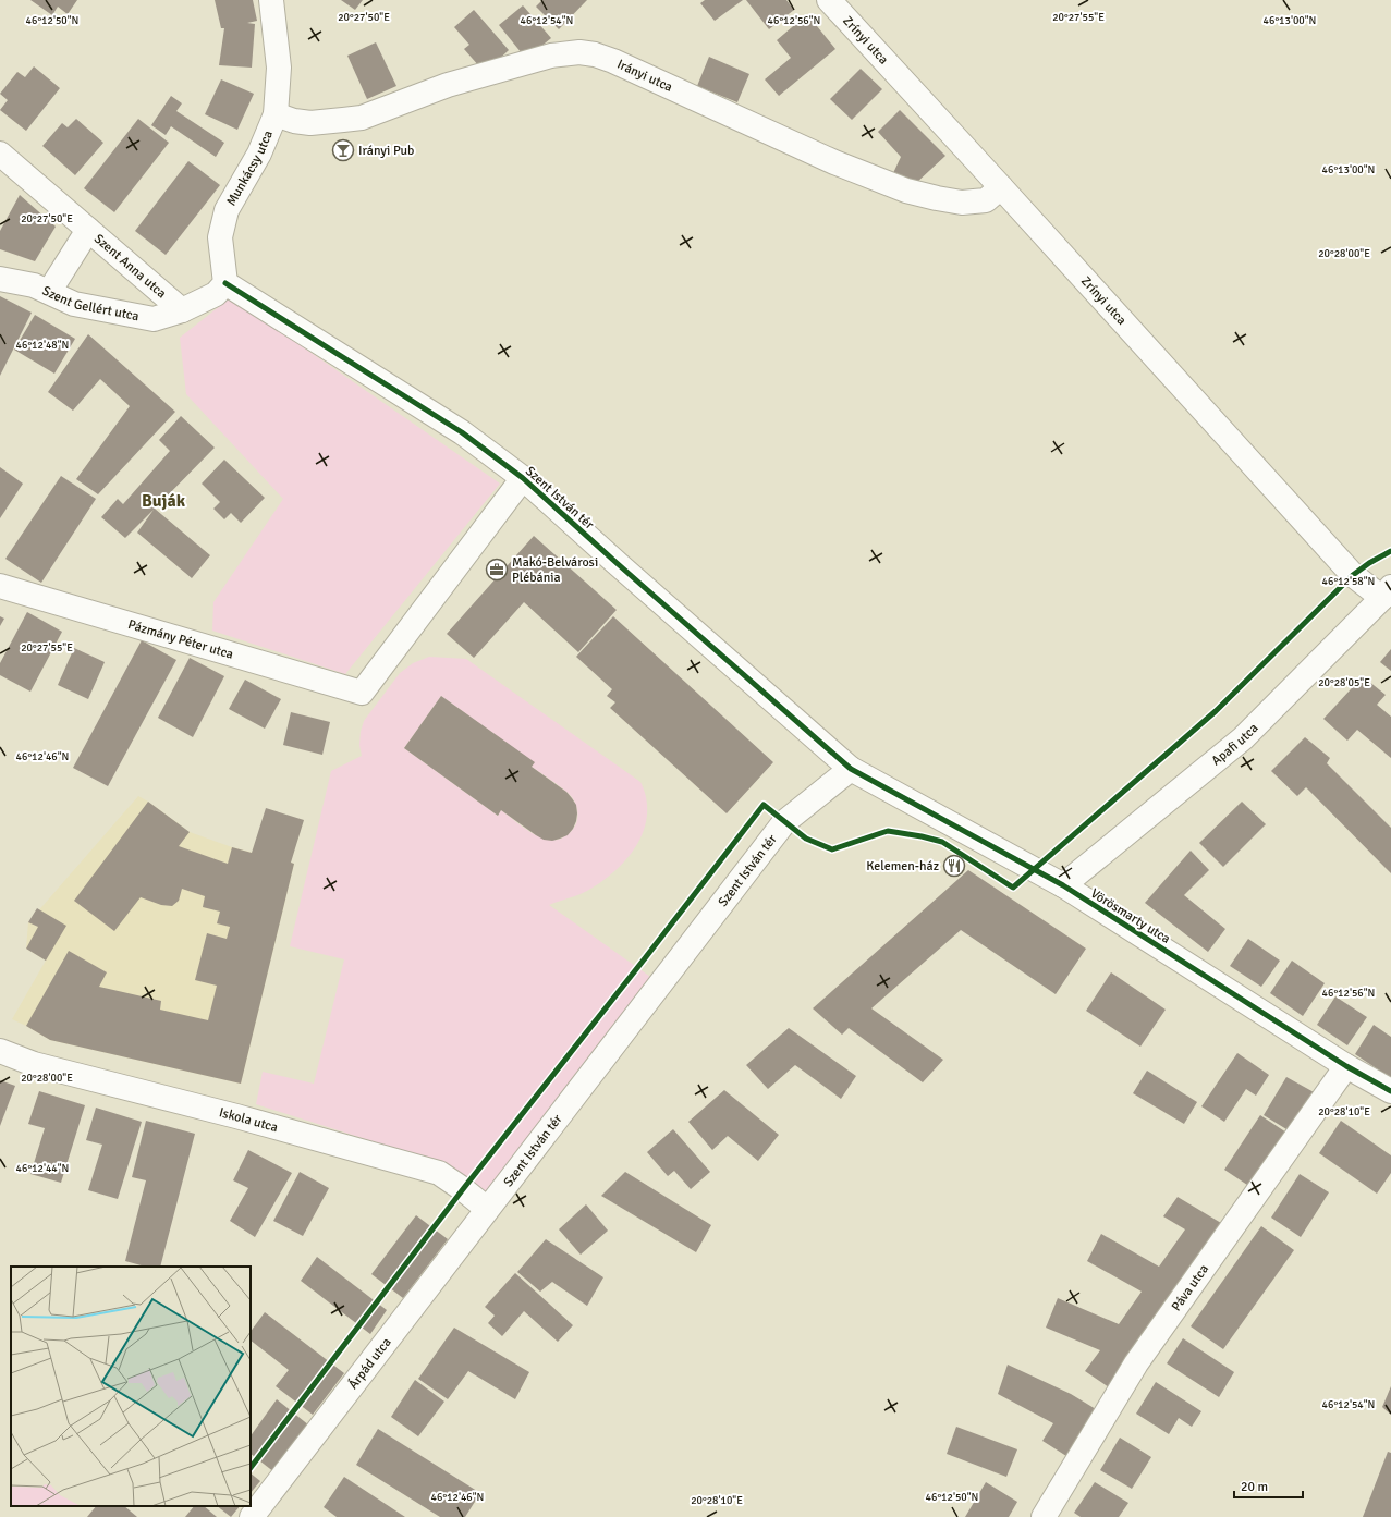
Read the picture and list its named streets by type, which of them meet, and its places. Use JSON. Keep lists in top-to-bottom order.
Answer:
{
  "streets": {
    "street": [
      "Zrínyi utca",
      "Irányi utca",
      "Munkácsy utca",
      "Szent Anna utca",
      "Szent Gellért utca",
      "Szent István tér",
      "Pázmány Péter utca",
      "Apafi utca",
      "Vörösmarty utca",
      "Iskola utca",
      "Páva utca",
      "Árpád utca"
    ]
  },
  "crossings": [
    ["Zrínyi utca", "Irányi utca"],
    ["Zrínyi utca", "Apafi utca"],
    ["Irányi utca", "Munkácsy utca"],
    ["Munkácsy utca", "Szent István tér"],
    ["Szent Anna utca", "Szent Gellért utca"],
    ["Szent István tér", "Pázmány Péter utca"],
    ["Szent István tér", "Vörösmarty utca"],
    ["Szent István tér", "Iskola utca"],
    ["Szent István tér", "Árpád utca"],
    ["Apafi utca", "Vörösmarty utca"],
    ["Vörösmarty utca", "Páva utca"],
    ["Iskola utca", "Árpád utca"]
  ],
  "districts": ["Buják"],
  "places": {
    "bar": ["Irányi Pub"],
    "office": ["Makó-Belvárosi Plébánia"],
    "restaurant": ["Kelemen-ház"]
  },
  "scale_bar": "20 m",
  "coordinates": [
    "20°27'50\"E",
    "20°27'55\"E",
    "46°12'50\"N",
    "46°12'54\"N",
    "46°12'56\"N",
    "46°13'00\"N",
    "20°28'00\"E",
    "46°12'48\"N",
    "46°12'58\"N",
    "20°28'05\"E",
    "46°12'46\"N",
    "20°28'10\"E",
    "46°12'44\"N"
  ]
}
